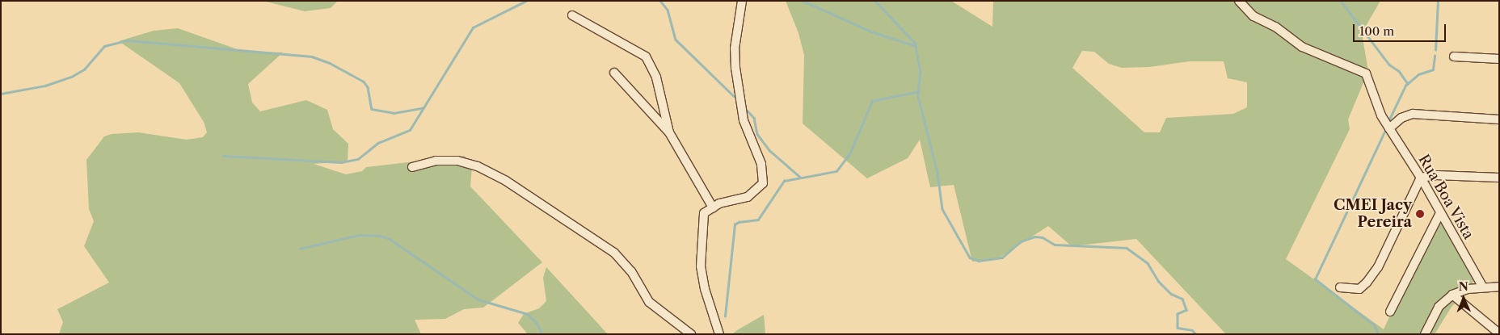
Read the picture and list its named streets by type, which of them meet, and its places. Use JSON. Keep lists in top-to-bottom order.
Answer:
{
  "streets": {
    "street": ["Rua Boa Vista"]
  },
  "places": ["CMEI Jacy Pereira"],
  "scale_bar": "100 m",
  "north": "top"
}
